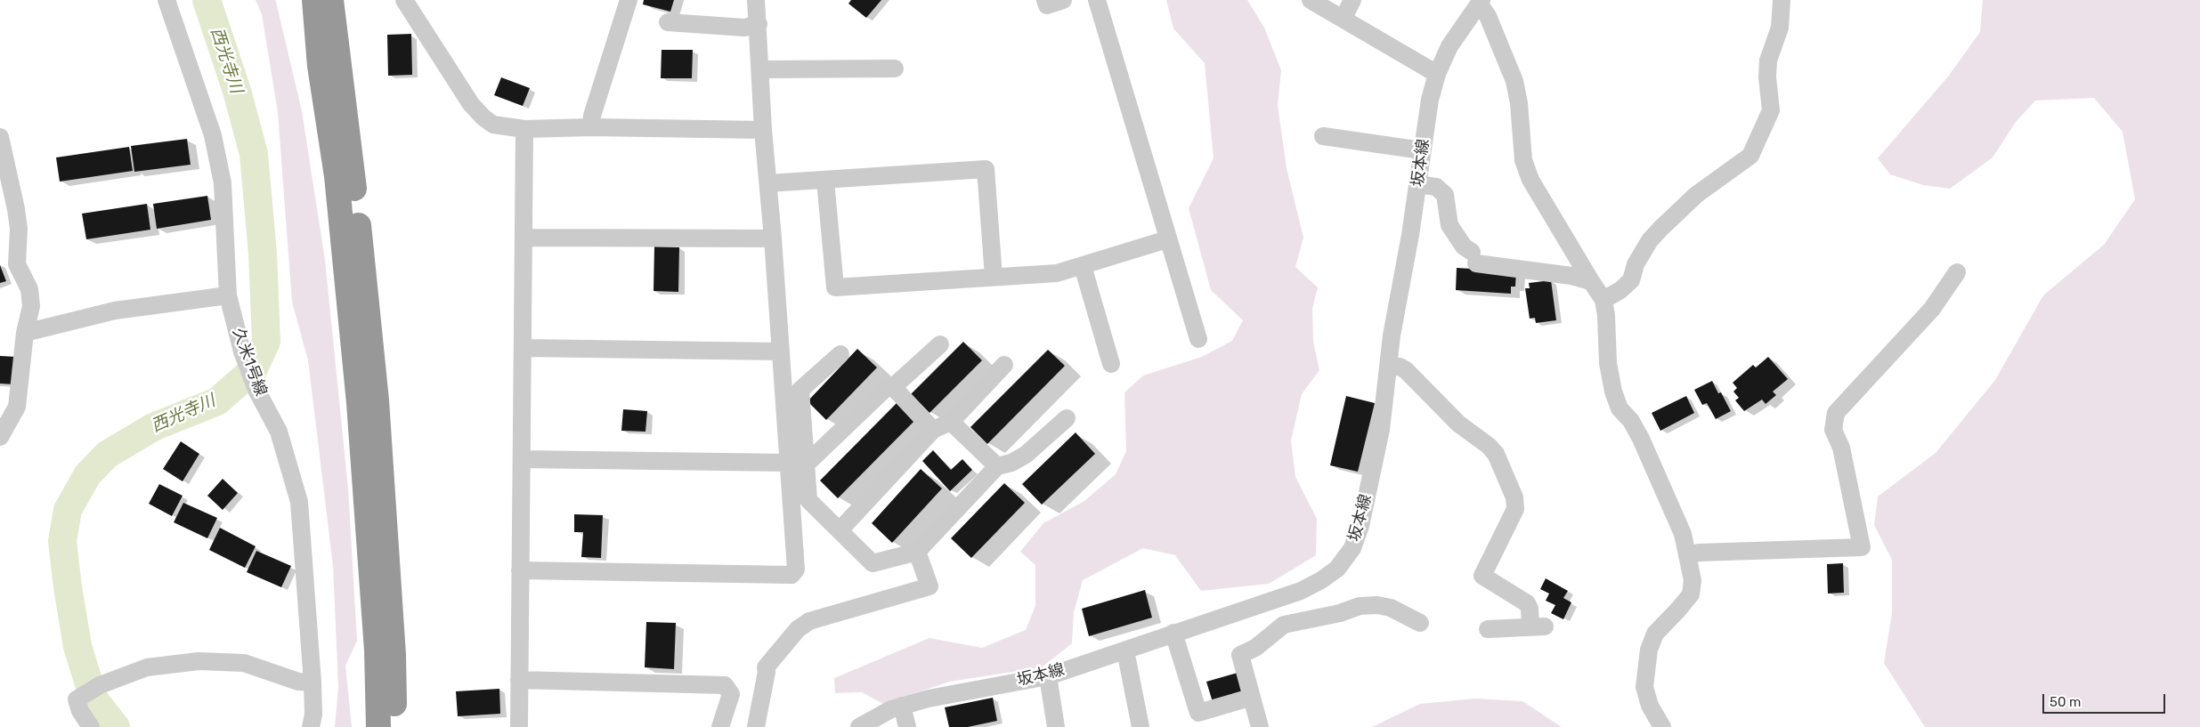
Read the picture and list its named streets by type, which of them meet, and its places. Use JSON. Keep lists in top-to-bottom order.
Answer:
{
  "streets": {
    "street": ["坂本線", "久米1号線"]
  },
  "water": ["西光寺川"],
  "scale_bar": "50 m"
}
